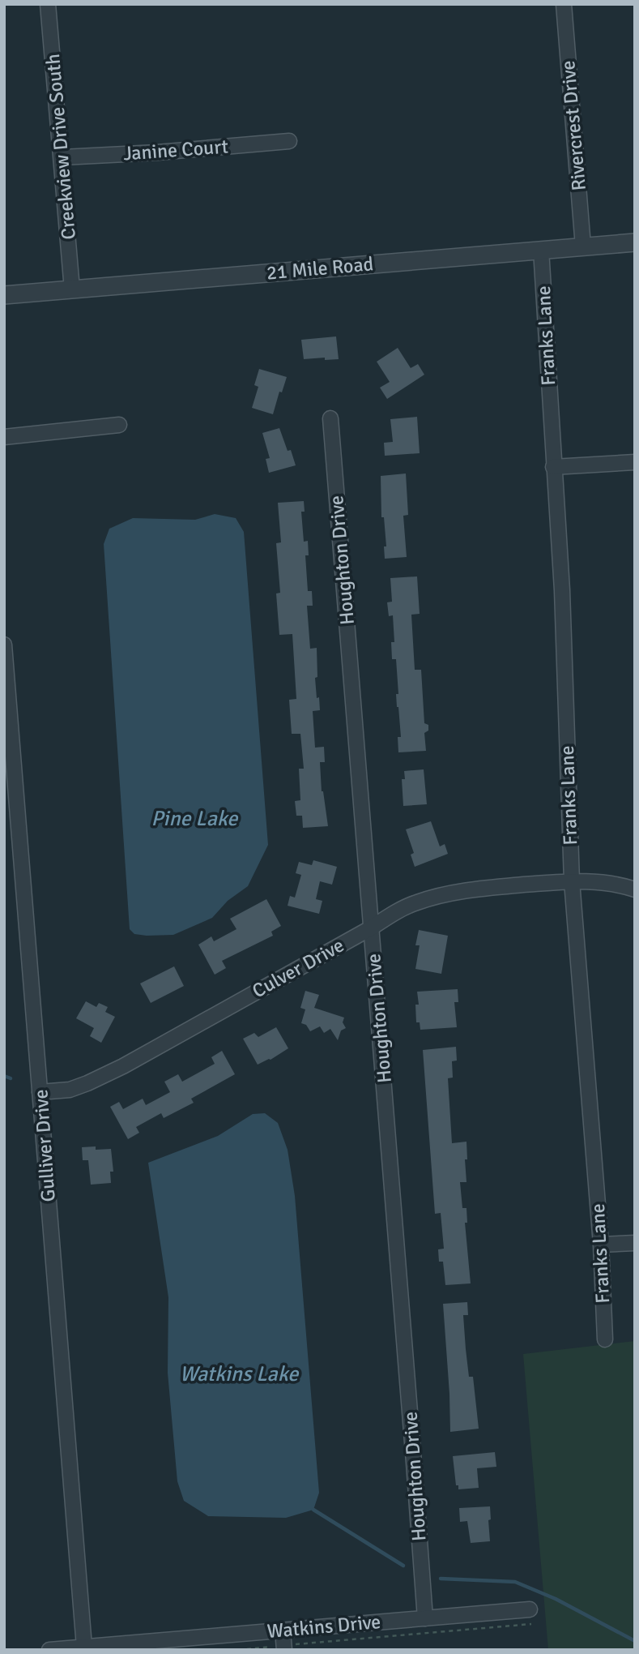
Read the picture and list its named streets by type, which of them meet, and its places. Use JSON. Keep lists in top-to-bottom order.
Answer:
{
  "streets": {
    "street": [
      "Rivercrest Drive",
      "Creekview Drive South",
      "Janine Court",
      "21 Mile Road",
      "Franks Lane",
      "Houghton Drive",
      "Culver Drive",
      "Gulliver Drive",
      "Watkins Drive"
    ]
  },
  "crossings": [
    ["Rivercrest Drive", "21 Mile Road"],
    ["Creekview Drive South", "Janine Court"],
    ["Creekview Drive South", "21 Mile Road"],
    ["21 Mile Road", "Franks Lane"],
    ["Franks Lane", "Culver Drive"],
    ["Houghton Drive", "Culver Drive"],
    ["Houghton Drive", "Watkins Drive"],
    ["Culver Drive", "Gulliver Drive"],
    ["Gulliver Drive", "Watkins Drive"]
  ],
  "water": ["Pine Lake", "Watkins Lake"]
}
